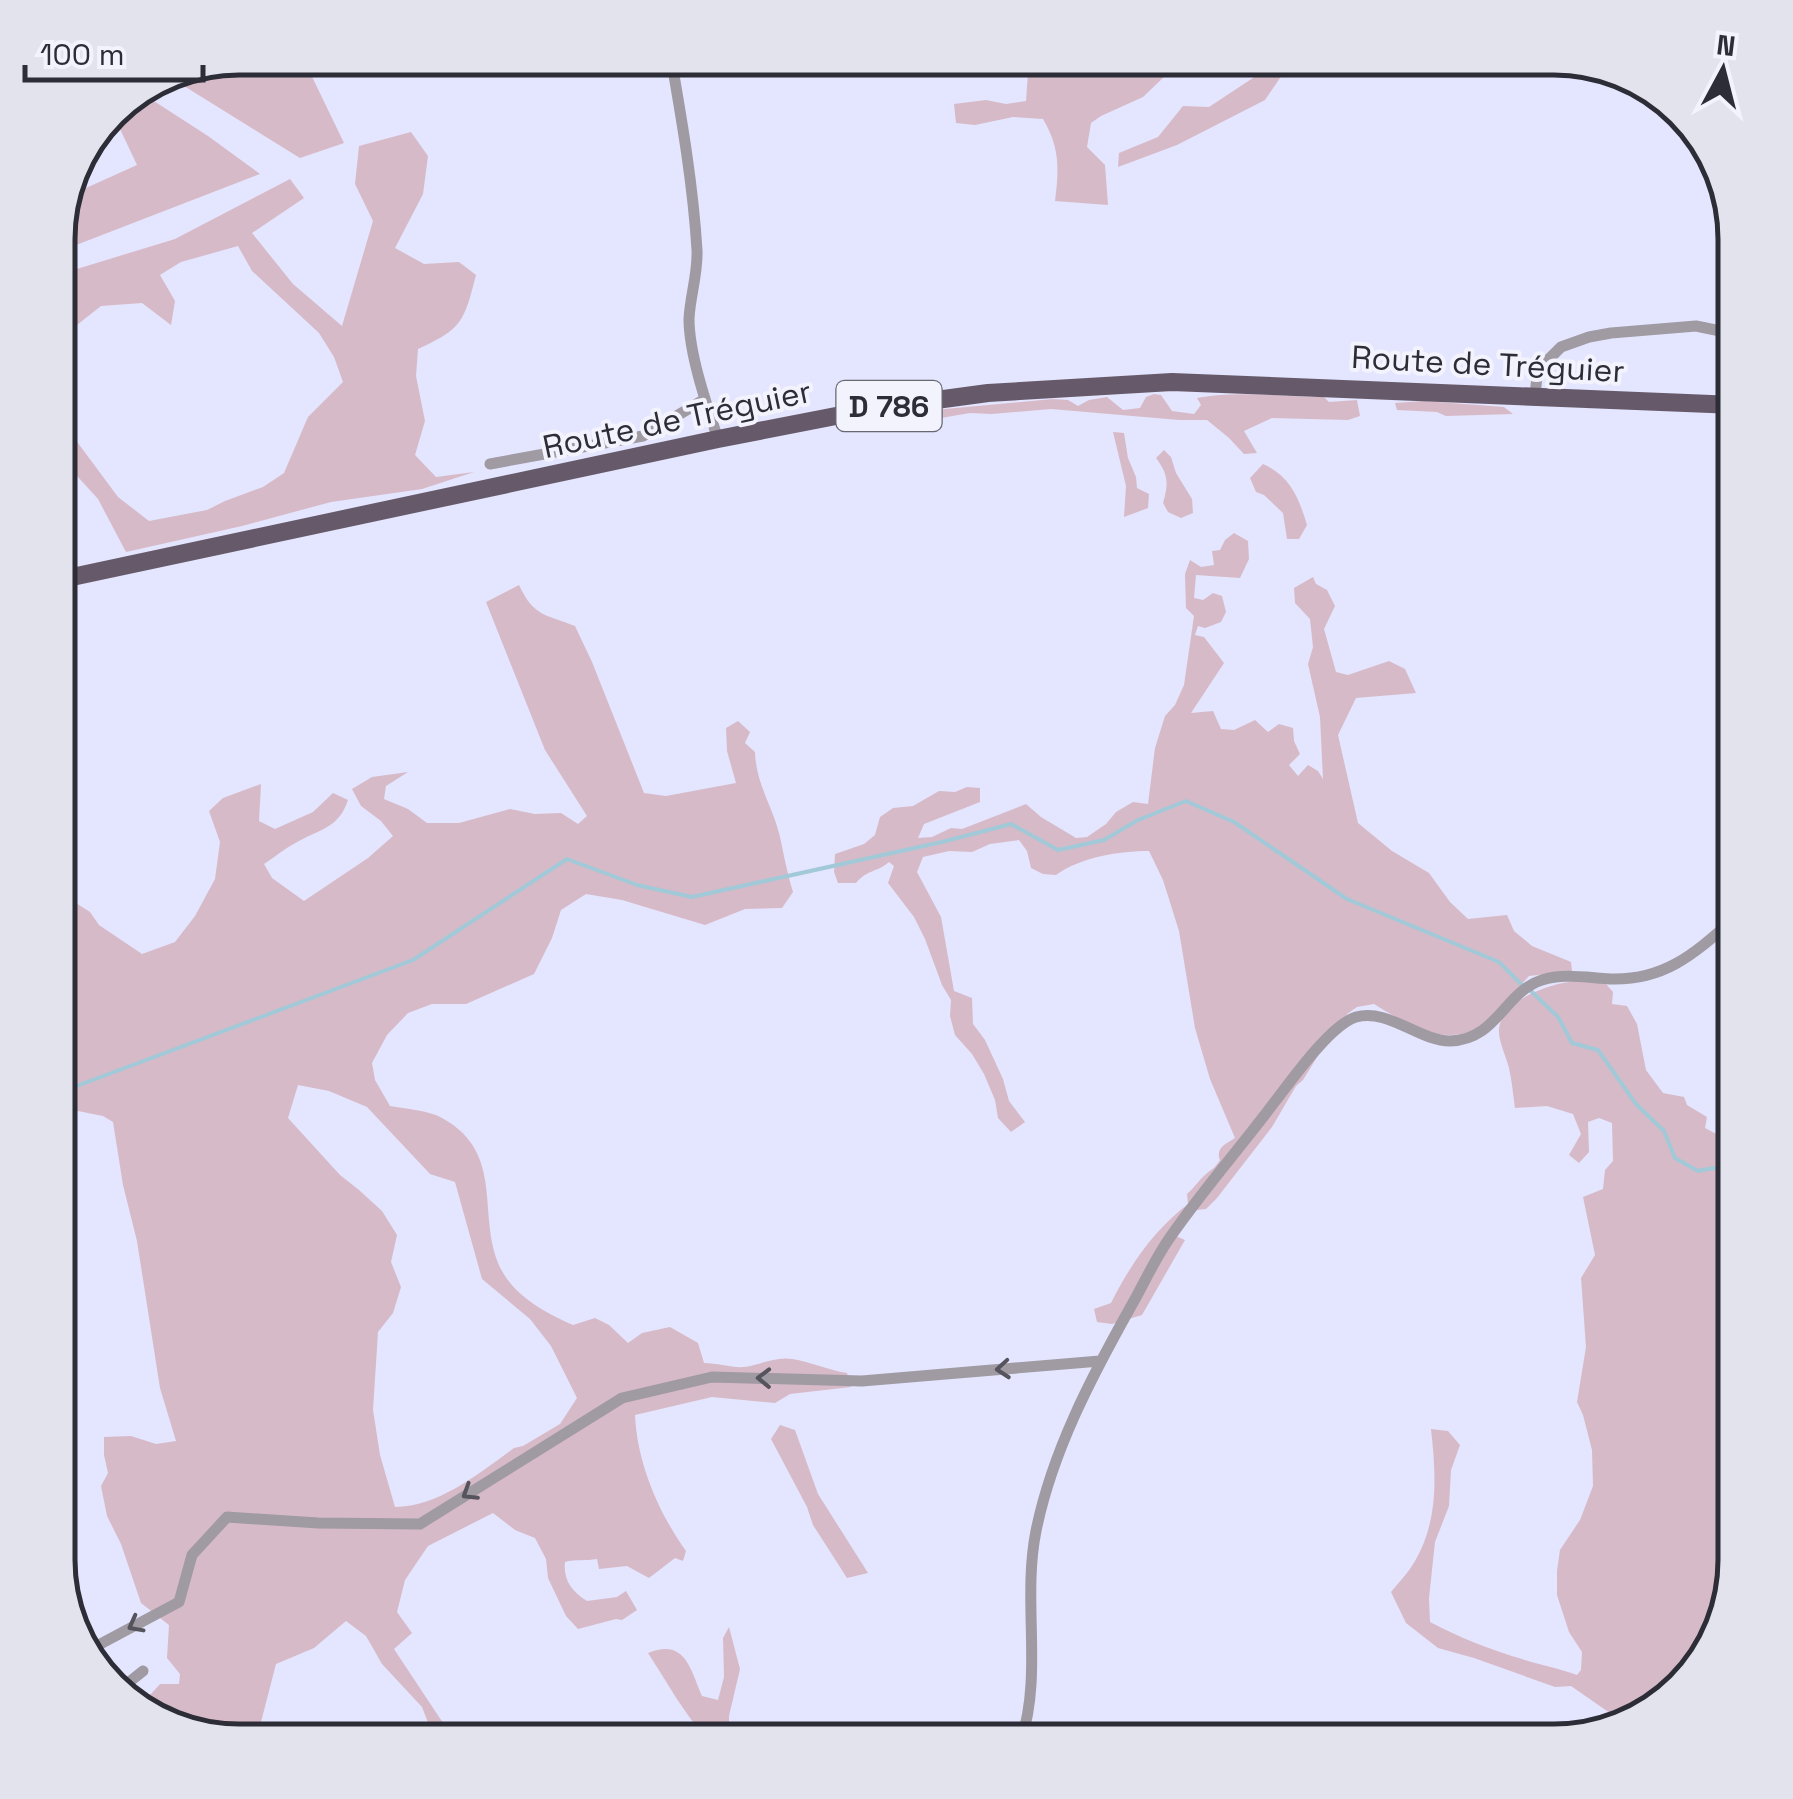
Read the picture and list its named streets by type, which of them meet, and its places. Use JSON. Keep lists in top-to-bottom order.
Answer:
{
  "streets": {
    "main road": ["Route de Tréguier", "D 786"]
  },
  "scale_bar": "100 m",
  "north": "top"
}
